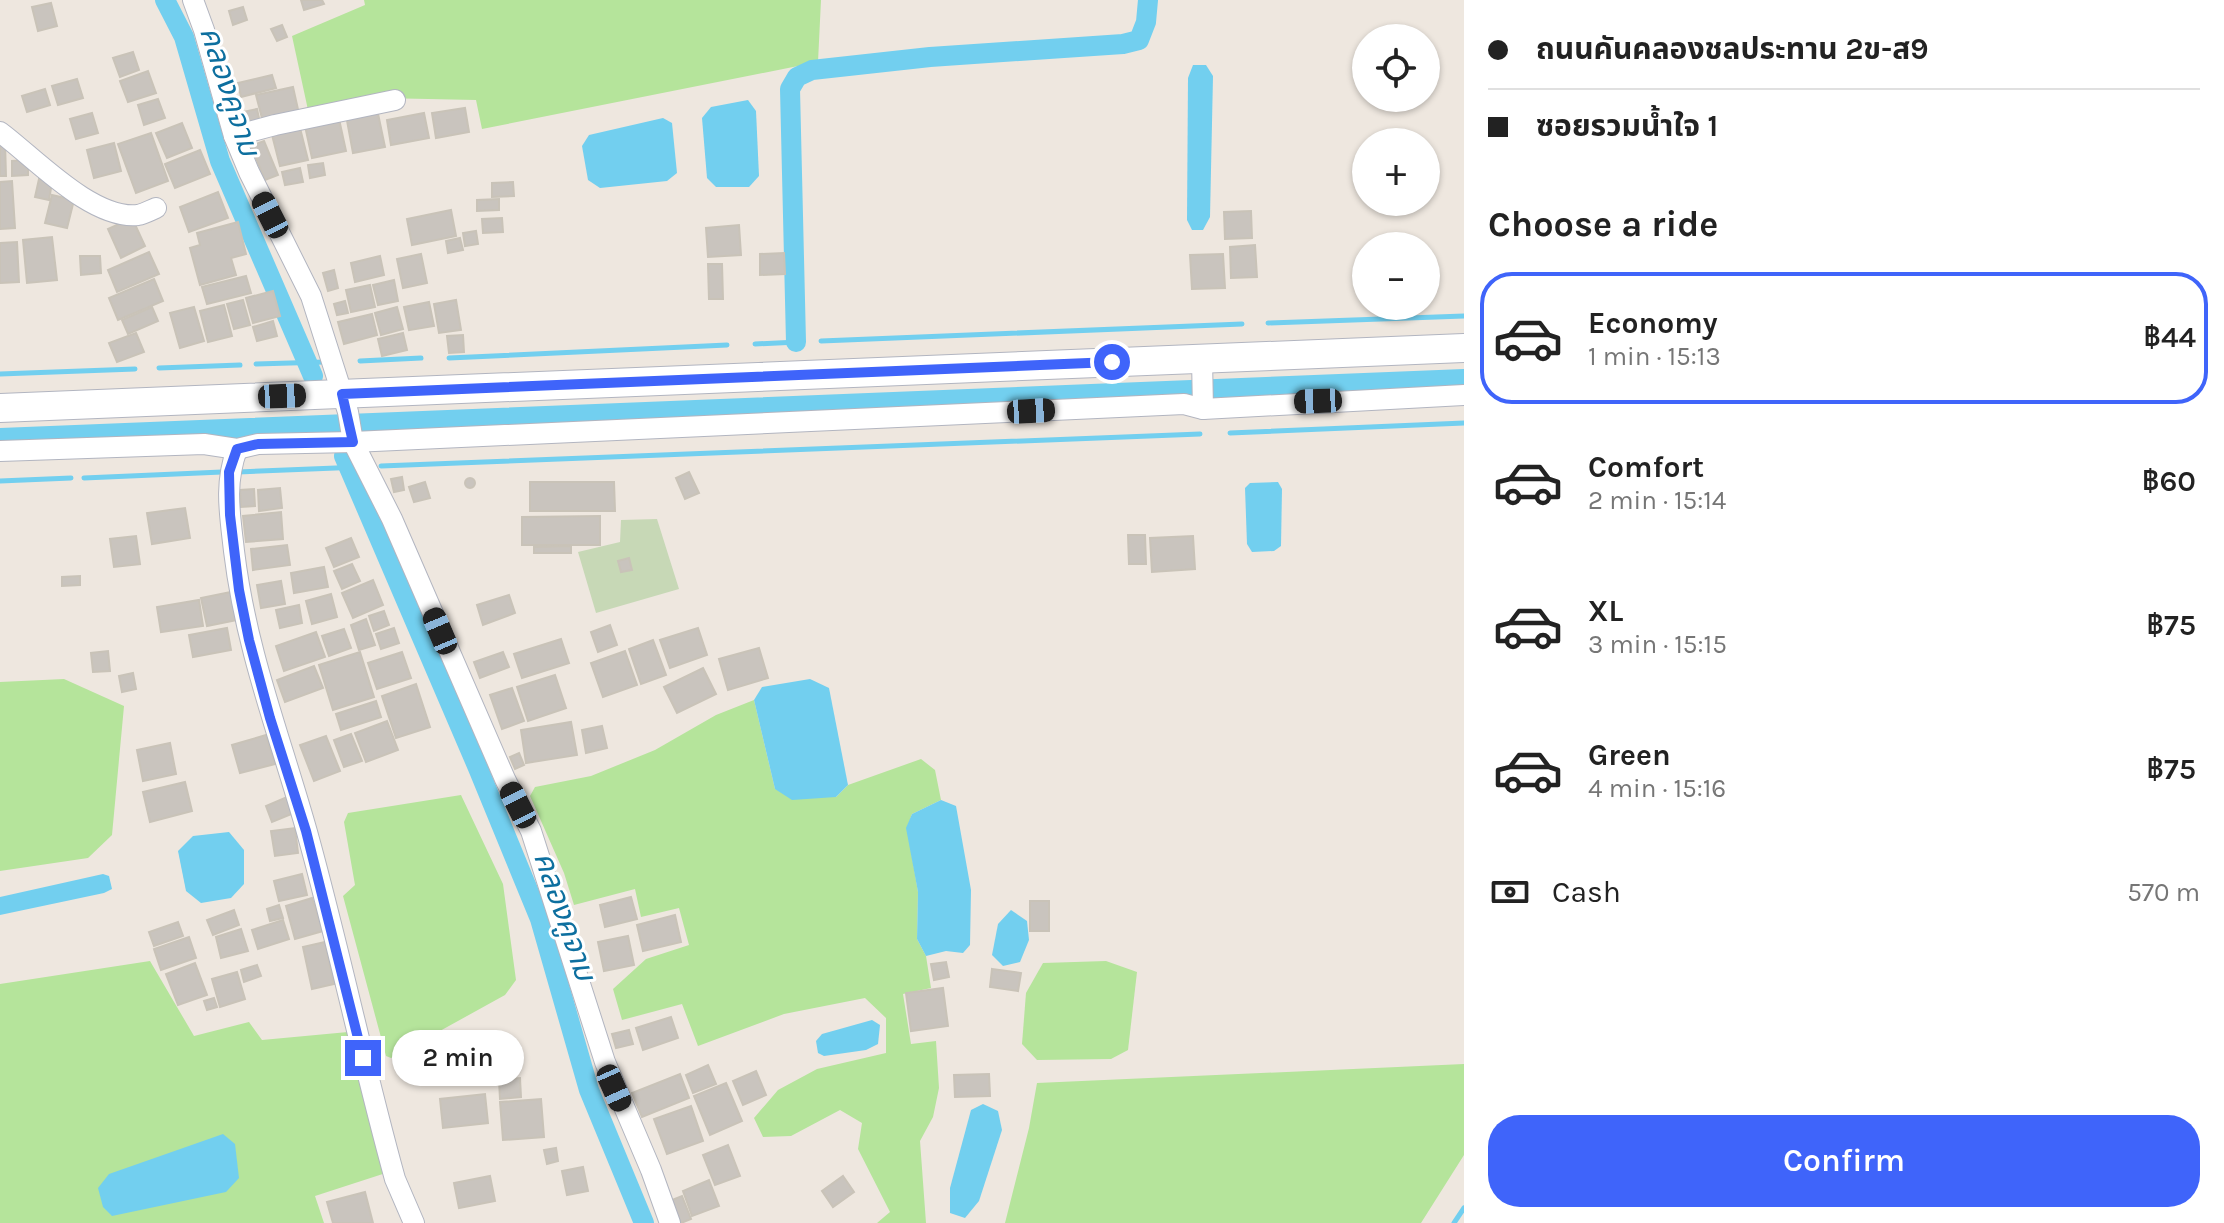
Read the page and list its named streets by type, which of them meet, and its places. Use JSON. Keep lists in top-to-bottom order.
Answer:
{
  "water": ["คลองคูจาม"],
  "page": {
    "banner": ["ถนนคันคลองชลประทาน 2ข-ส9", "ซอยรวมน้ำใจ 1"],
    "map_buttons": ["+", "−"],
    "heading": "Choose a ride",
    "list": [
      {
        "name": "Economy",
        "note": "1 min · 15:13",
        "value": "฿44"
      },
      {
        "name": "Comfort",
        "note": "2 min · 15:14",
        "value": "฿60"
      },
      {
        "name": "XL",
        "note": "3 min · 15:15",
        "value": "฿75"
      },
      {
        "name": "Green",
        "note": "4 min · 15:16",
        "value": "฿75"
      }
    ],
    "pay": ["Cash", "570 m"],
    "bubble": "2 min",
    "buttons": "Confirm"
  }
}
